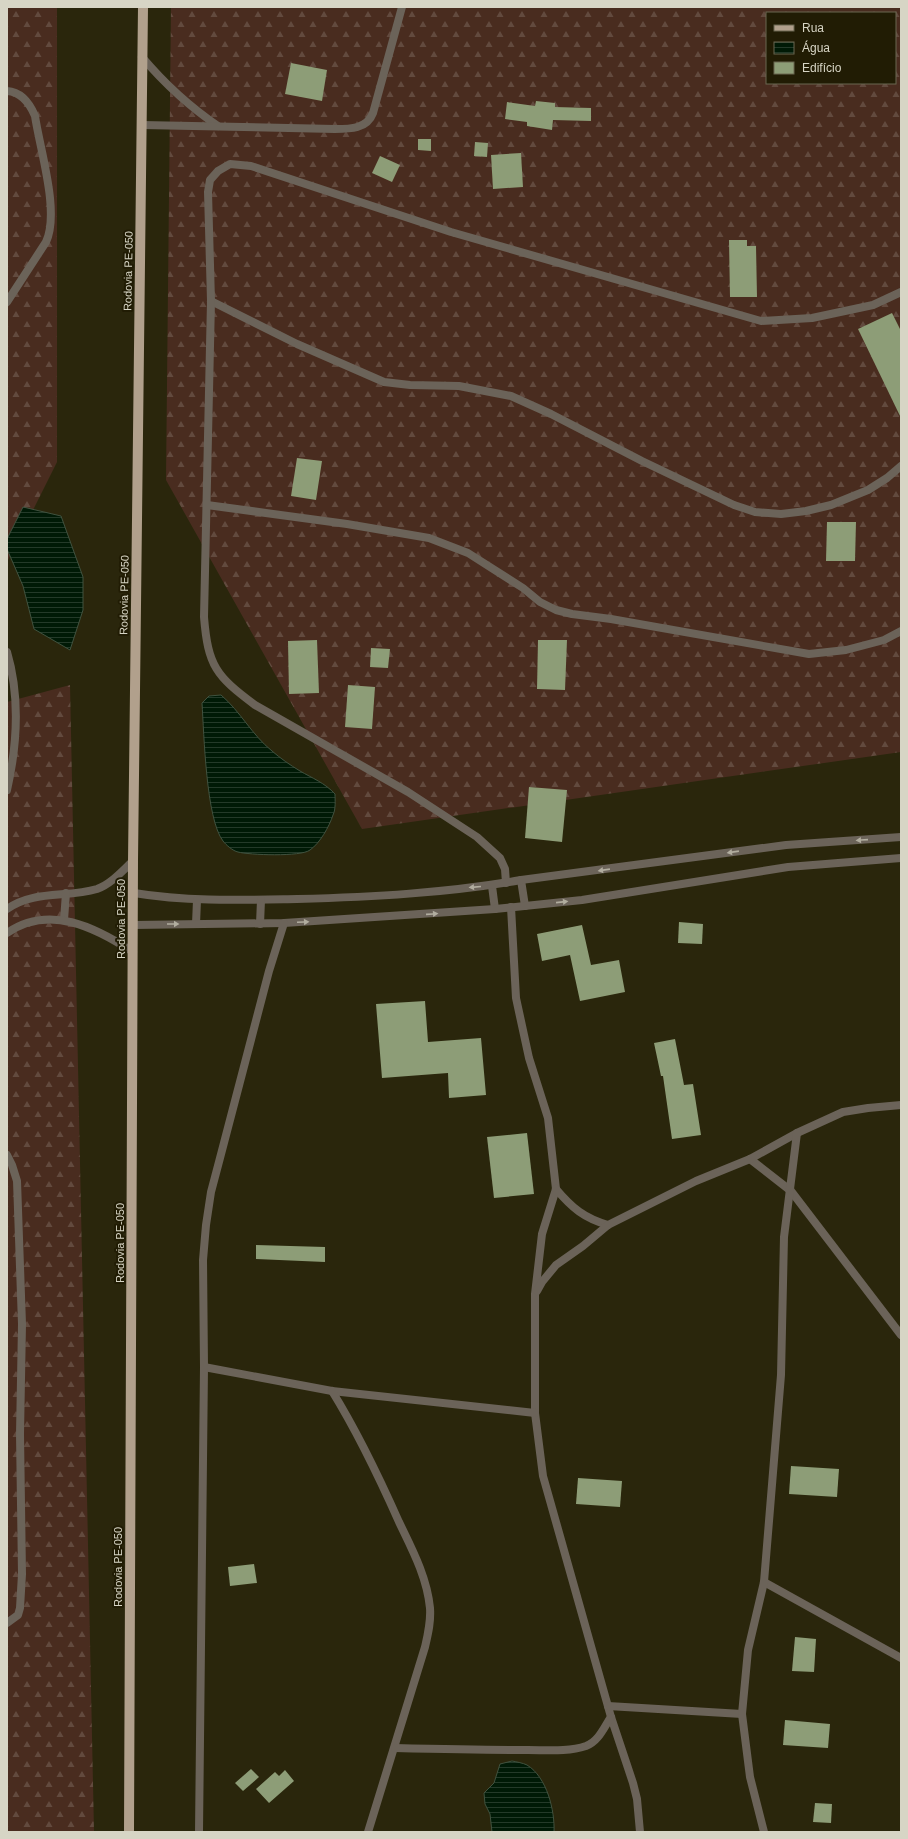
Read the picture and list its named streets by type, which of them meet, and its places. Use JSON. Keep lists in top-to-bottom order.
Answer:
{
  "streets": {
    "main road": ["Rodovia PE-050"]
  },
  "legend": ["Rua", "Água", "Edifício"]
}
